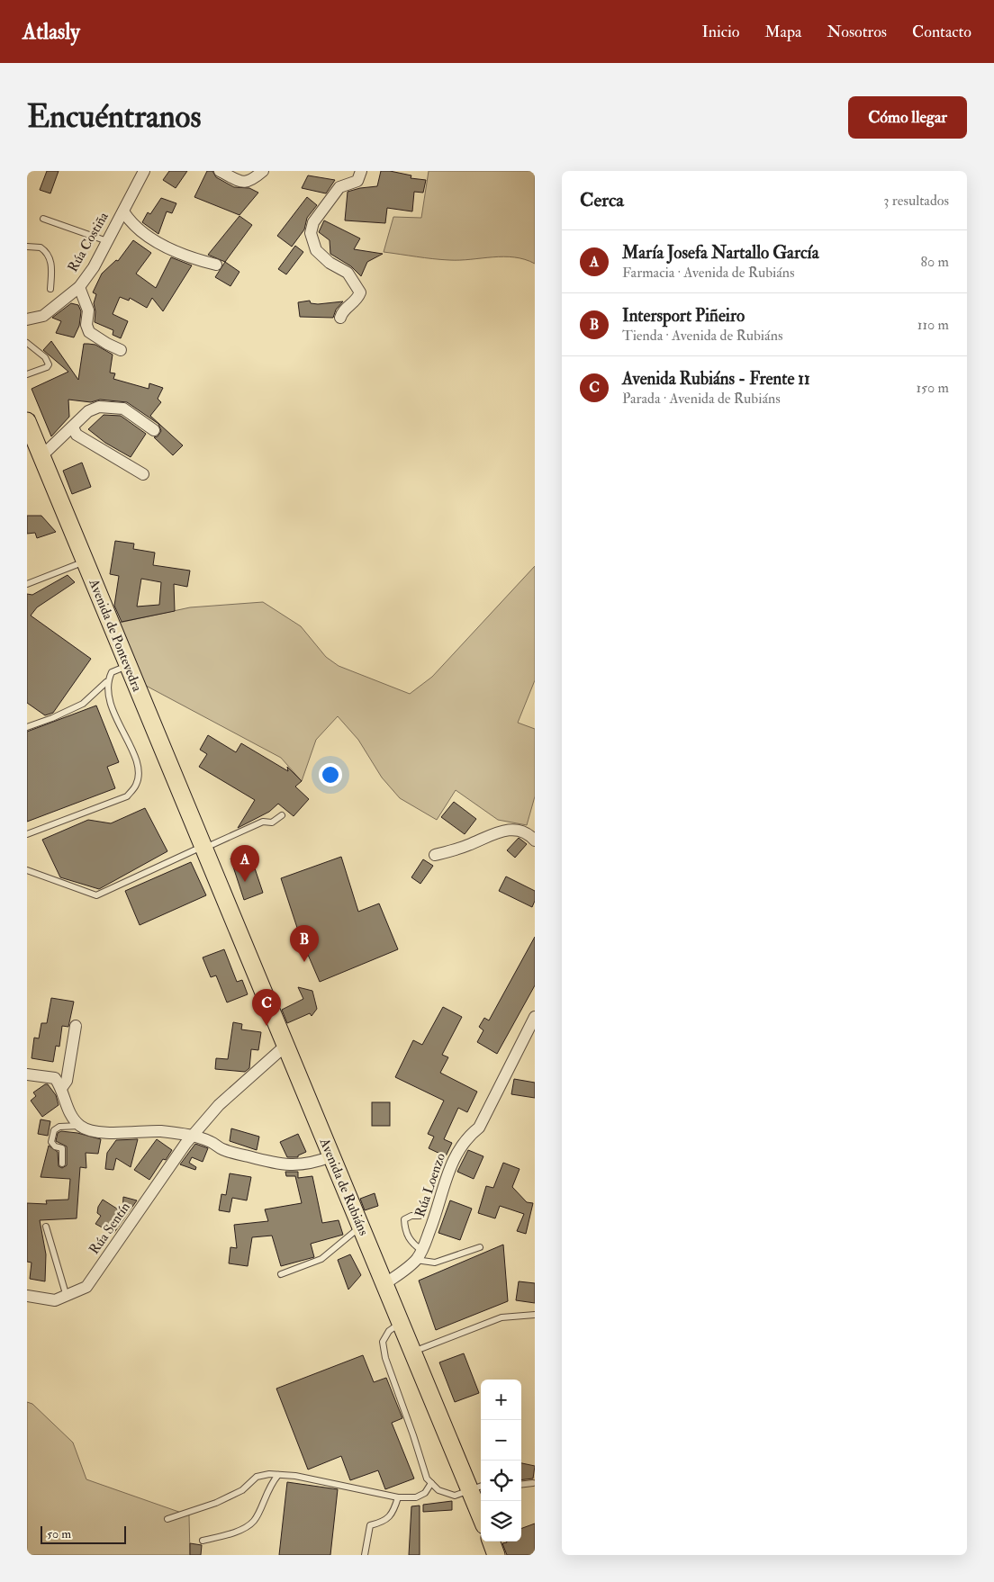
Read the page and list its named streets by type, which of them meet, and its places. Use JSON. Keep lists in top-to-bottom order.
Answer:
{
  "streets": {
    "main road": ["Avenida de Pontevedra", "Avenida de Rubiáns"],
    "street": ["Rúa Costiña", "Rúa Loenzo", "Rúa Sentín"]
  },
  "crossings": [
    ["Avenida de Pontevedra", "Avenida de Rubiáns"],
    ["Avenida de Rubiáns", "Rúa Sentín"]
  ],
  "scale_bar": "50 m",
  "page": {
    "header": "Atlasly",
    "nav": [
      "Inicio",
      "Mapa",
      "Nosotros",
      "Contacto"
    ],
    "buttons": "Cómo llegar",
    "title": "Encuéntranos",
    "heading": ["Cerca", "3 resultados"],
    "list": [
      {
        "mark": "A",
        "name": "María Josefa Nartallo García",
        "note": "Farmacia · Avenida de Rubiáns",
        "value": "80 m"
      },
      {
        "mark": "B",
        "name": "Intersport Piñeiro",
        "note": "Tienda · Avenida de Rubiáns",
        "value": "110 m"
      },
      {
        "mark": "C",
        "name": "Avenida Rubiáns - Frente 11",
        "note": "Parada · Avenida de Rubiáns",
        "value": "150 m"
      }
    ],
    "pins": ["A", "B", "C"],
    "map_buttons": ["+", "−"],
    "scale": "50 m"
  }
}
